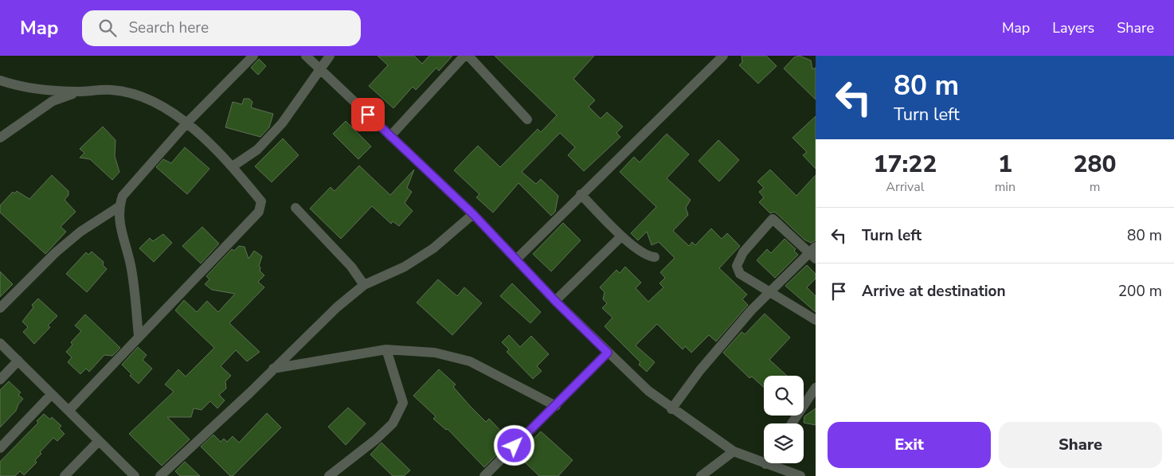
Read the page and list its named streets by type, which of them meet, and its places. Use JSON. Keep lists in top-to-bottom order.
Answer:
{
  "page": {
    "header": "Map",
    "search": "Search here",
    "nav": ["Map", "Layers", "Share"],
    "turn": ["80 m", "Turn left"],
    "eta": [
      "17:22",
      "Arrival",
      "1",
      "min",
      "280",
      "m"
    ],
    "list": [
      {
        "name": "Turn left",
        "value": "80 m"
      },
      {
        "name": "Arrive at destination",
        "value": "200 m"
      }
    ],
    "buttons": ["Exit", "Share"]
  }
}
